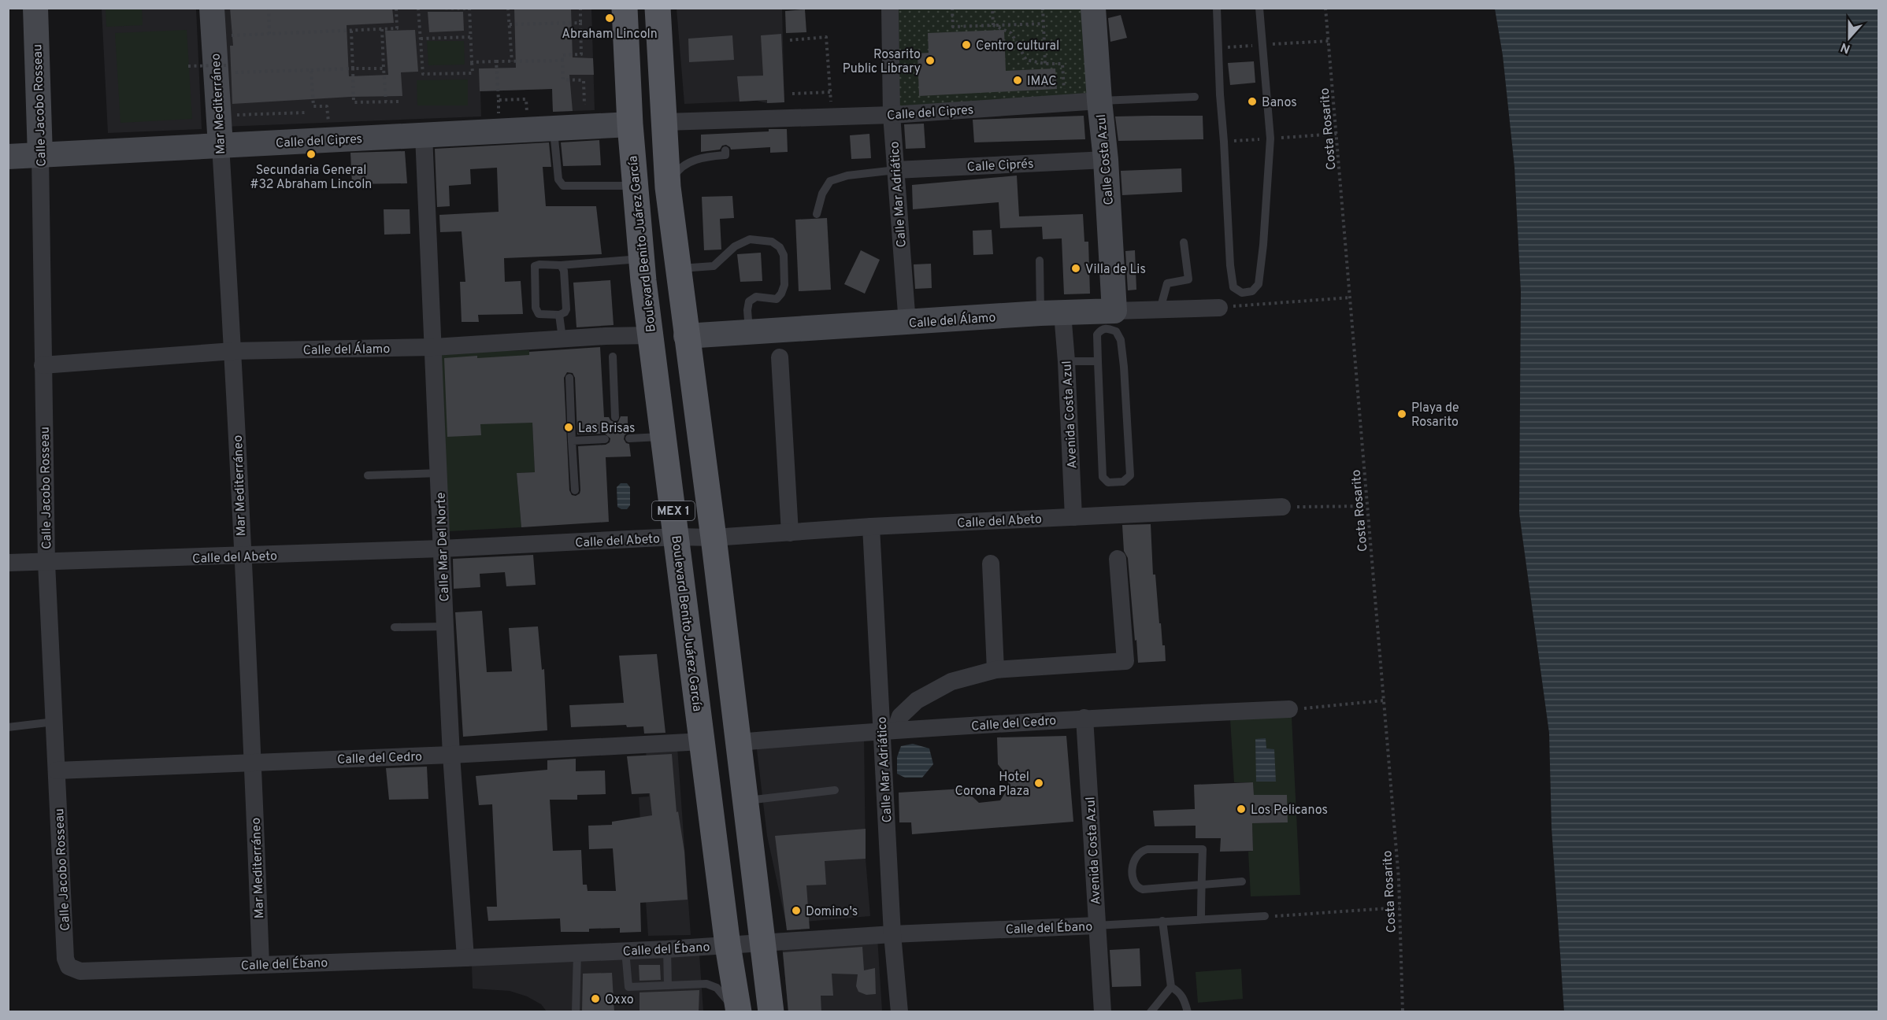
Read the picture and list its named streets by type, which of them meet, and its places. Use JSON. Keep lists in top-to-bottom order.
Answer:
{
  "streets": {
    "main road": ["Boulevard Benito Juárez García", "MEX 1"],
    "street": [
      "Mar Mediterráneo",
      "Calle Jacobo Rosseau",
      "Calle del Cipres",
      "Calle Costa Azul",
      "Calle Ciprés",
      "Calle Mar Adriático",
      "Calle del Álamo",
      "Avenida Costa Azul",
      "Calle del Abeto",
      "Calle Mar Del Norte",
      "Calle del Cedro",
      "Calle del Ébano"
    ],
    "path": ["Costa Rosarito"]
  },
  "crossings": [
    ["Mar Mediterráneo", "Calle del Cipres"],
    ["Mar Mediterráneo", "Calle del Álamo"],
    ["Mar Mediterráneo", "Calle del Abeto"],
    ["Mar Mediterráneo", "Calle del Cedro"],
    ["Mar Mediterráneo", "Calle del Ébano"],
    ["Calle Jacobo Rosseau", "Calle del Cipres"],
    ["Calle Jacobo Rosseau", "Calle del Álamo"],
    ["Calle Jacobo Rosseau", "Calle del Abeto"],
    ["Calle Jacobo Rosseau", "Calle del Cedro"],
    ["Calle Jacobo Rosseau", "Calle del Ébano"],
    ["Calle del Cipres", "Calle Costa Azul"],
    ["Calle del Cipres", "Calle Mar Adriático"],
    ["Calle del Cipres", "Boulevard Benito Juárez García"],
    ["Calle del Cipres", "MEX 1"],
    ["Calle del Cipres", "Calle Mar Del Norte"],
    ["Calle Costa Azul", "Calle Ciprés"],
    ["Calle Costa Azul", "Calle del Álamo"],
    ["Calle Ciprés", "Calle Mar Adriático"],
    ["Calle Mar Adriático", "Calle del Álamo"],
    ["Calle Mar Adriático", "Calle del Abeto"],
    ["Calle Mar Adriático", "Calle del Cedro"],
    ["Calle Mar Adriático", "Calle del Ébano"],
    ["Boulevard Benito Juárez García", "Calle del Álamo"],
    ["Boulevard Benito Juárez García", "Calle del Abeto"],
    ["Boulevard Benito Juárez García", "Calle del Cedro"],
    ["Boulevard Benito Juárez García", "Calle del Ébano"],
    ["Calle del Álamo", "Avenida Costa Azul"],
    ["Calle del Álamo", "MEX 1"],
    ["Calle del Álamo", "Calle Mar Del Norte"],
    ["Avenida Costa Azul", "Calle del Abeto"],
    ["Avenida Costa Azul", "Calle del Cedro"],
    ["Avenida Costa Azul", "Calle del Ébano"],
    ["MEX 1", "Calle del Abeto"],
    ["MEX 1", "Calle del Cedro"],
    ["MEX 1", "Calle del Ébano"],
    ["Calle del Abeto", "Calle Mar Del Norte"],
    ["Calle Mar Del Norte", "Calle del Cedro"],
    ["Calle Mar Del Norte", "Calle del Ébano"]
  ],
  "places": [
    "Abraham Lincoln",
    "Centro cultural",
    "Rosarito Public Library",
    "IMAC",
    "Banos",
    "Secundaria General #32 Abraham Lincoln",
    "Villa de Lis",
    "Playa de Rosarito",
    "Las Brisas",
    "Hotel Corona Plaza",
    "Los Pelicanos",
    "Domino's",
    "Oxxo"
  ],
  "north": "bottom"
}
